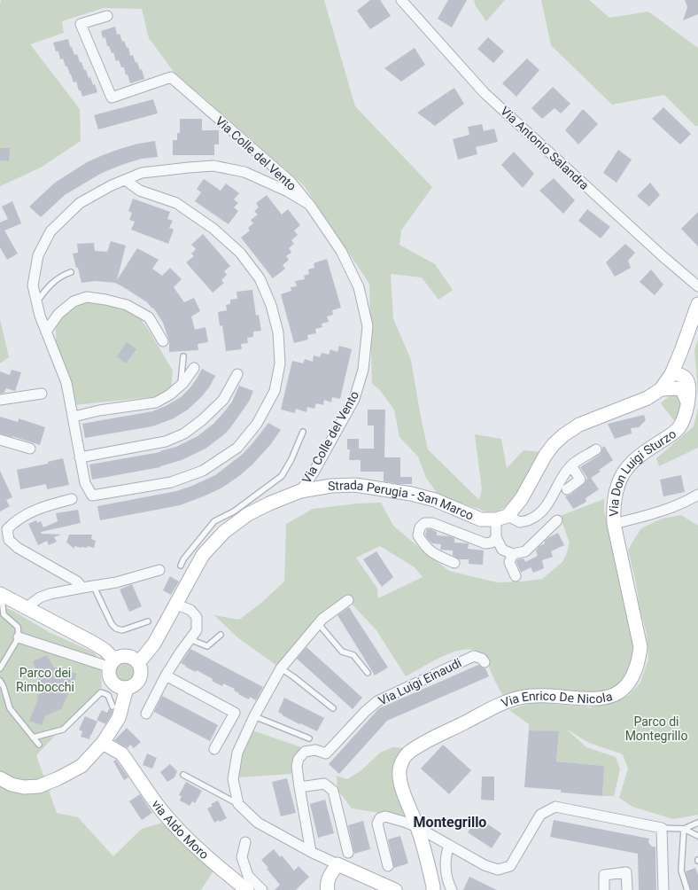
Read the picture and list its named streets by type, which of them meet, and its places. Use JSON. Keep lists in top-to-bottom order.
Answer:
{
  "streets": {
    "street": [
      "Via Antonio Salandra",
      "Via Colle del Vento",
      "Via Don Luigi Sturzo",
      "Strada Perugia - San Marco",
      "Via Luigi Einaudi",
      "Via Enrico De Nicola",
      "via Aldo Moro"
    ]
  },
  "crossings": [
    ["Via Colle del Vento", "Strada Perugia - San Marco"],
    ["Via Don Luigi Sturzo", "Via Enrico De Nicola"]
  ],
  "districts": ["Montegrillo"],
  "parks": ["Parco dei Rimbocchi", "Parco di Montegrillo"]
}
